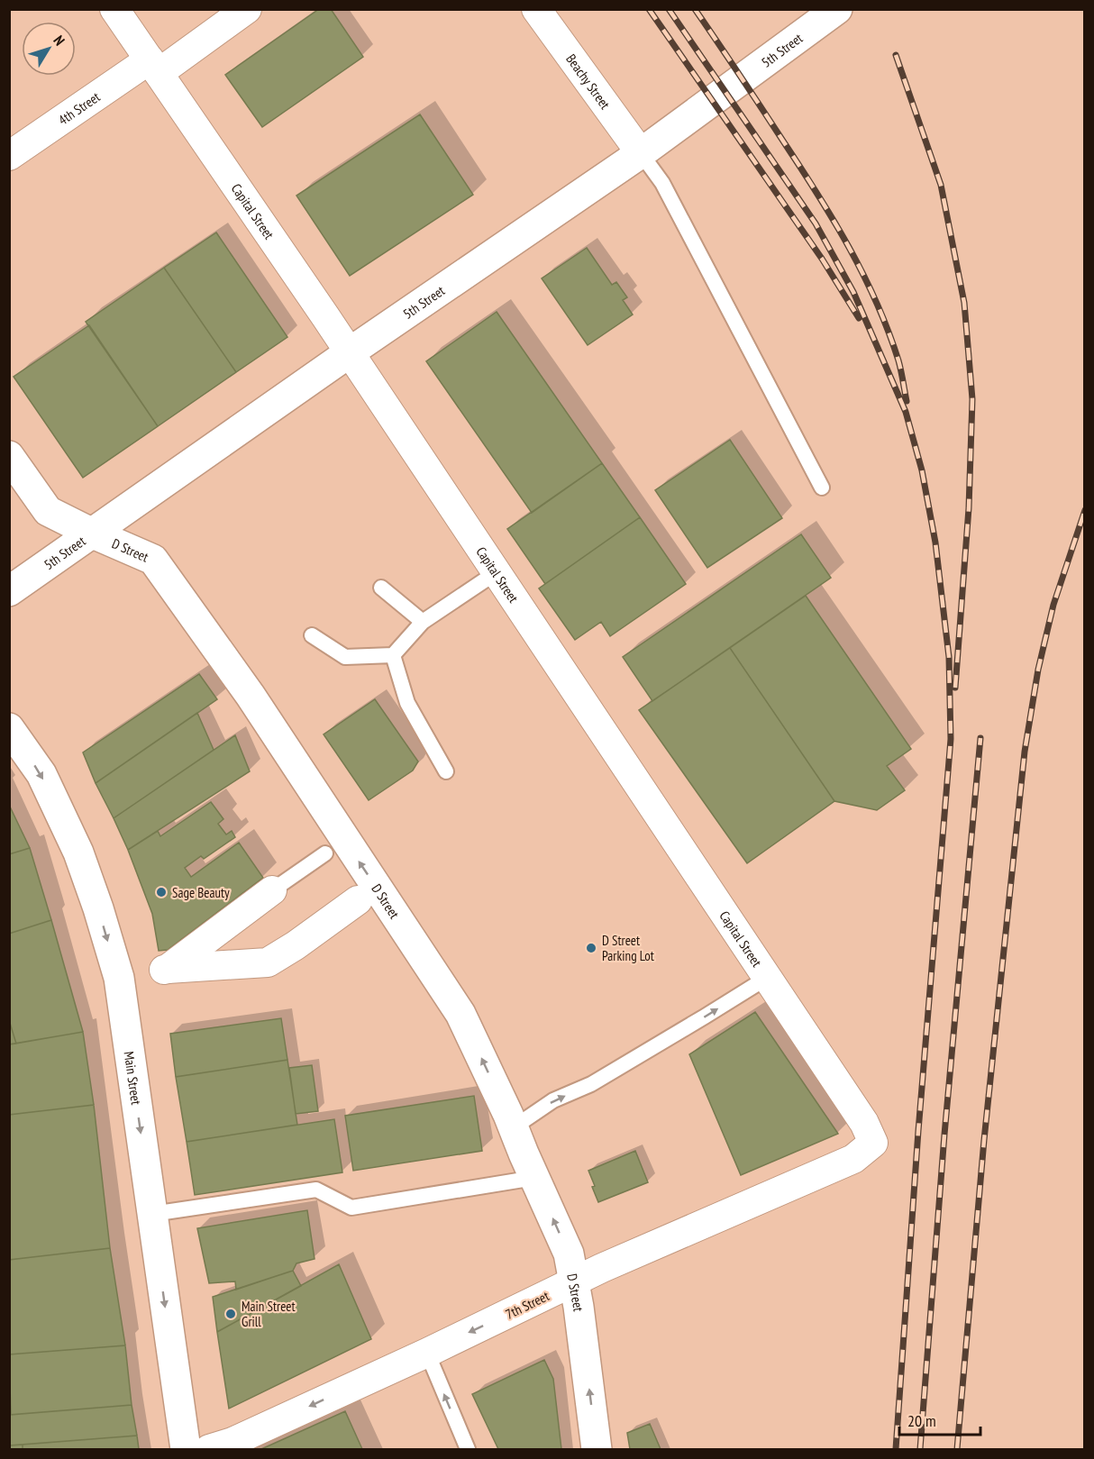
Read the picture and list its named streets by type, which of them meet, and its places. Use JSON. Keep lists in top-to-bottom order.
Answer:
{
  "streets": {
    "main road": ["5th Street", "D Street", "Main Street"],
    "street": [
      "Beachy Street",
      "4th Street",
      "Capital Street",
      "7th Street"
    ]
  },
  "crossings": [
    ["5th Street", "Beachy Street"],
    ["5th Street", "Capital Street"],
    ["5th Street", "D Street"],
    ["4th Street", "Capital Street"],
    ["Capital Street", "7th Street"],
    ["D Street", "7th Street"]
  ],
  "one_way": ["D Street", "Main Street", "7th Street"],
  "places": ["Sage Beauty", "D Street Parking Lot", "Main Street Grill"],
  "scale_bar": "20 m",
  "north": "top right"
}
